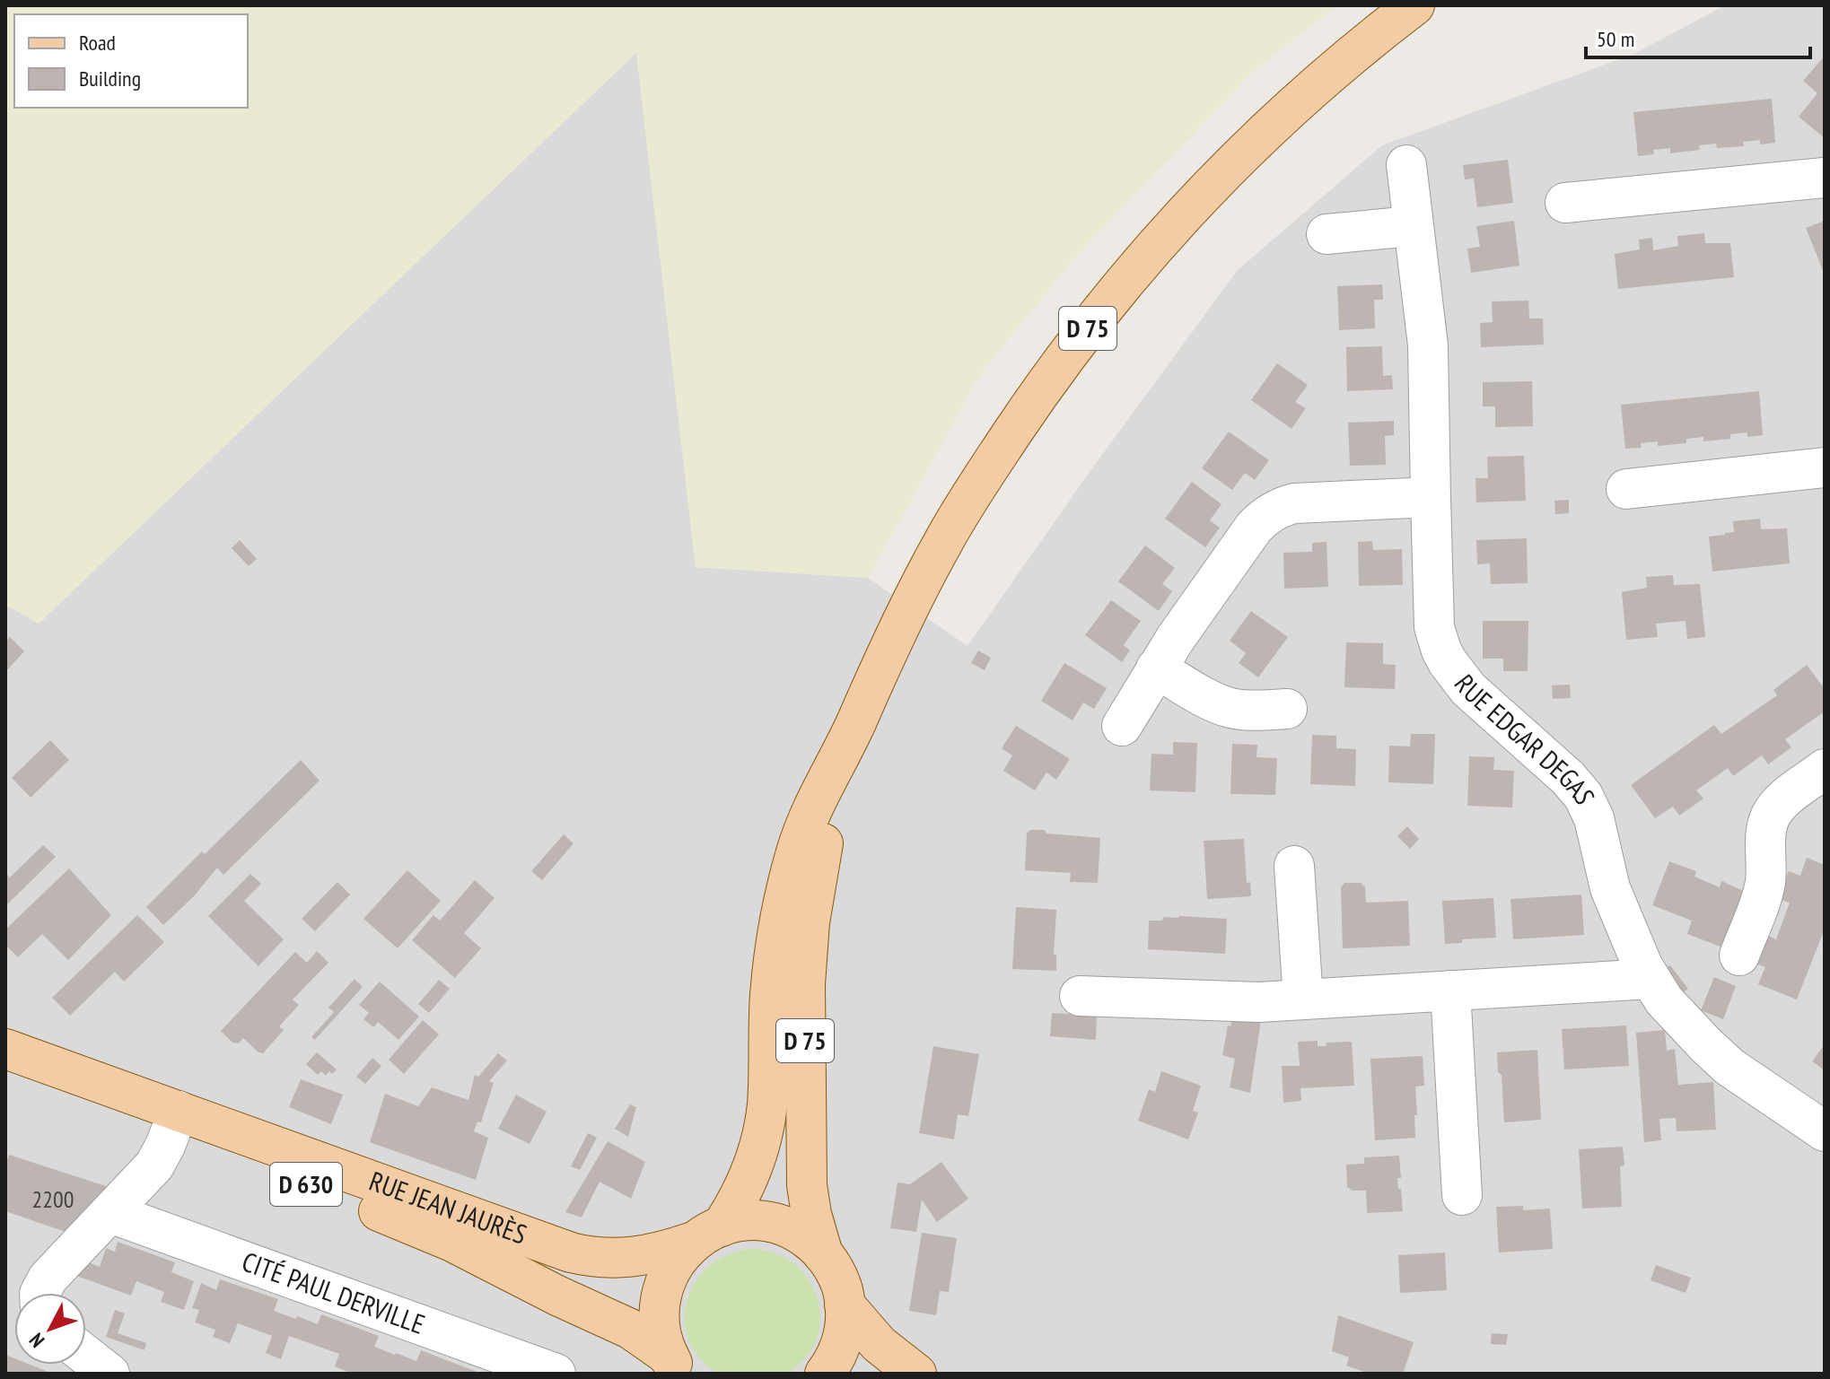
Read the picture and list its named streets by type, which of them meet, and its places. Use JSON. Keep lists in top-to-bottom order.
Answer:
{
  "streets": {
    "main road": ["D 75", "D 630", "RUE JEAN JAURÈS"],
    "street": ["RUE EDGAR DEGAS", "CITÉ PAUL DERVILLE"]
  },
  "crossings": [
    ["D 75", "RUE JEAN JAURÈS"]
  ],
  "house_numbers": ["2200"],
  "legend": ["Road", "Building"],
  "scale_bar": "50 m",
  "north": "bottom left"
}
